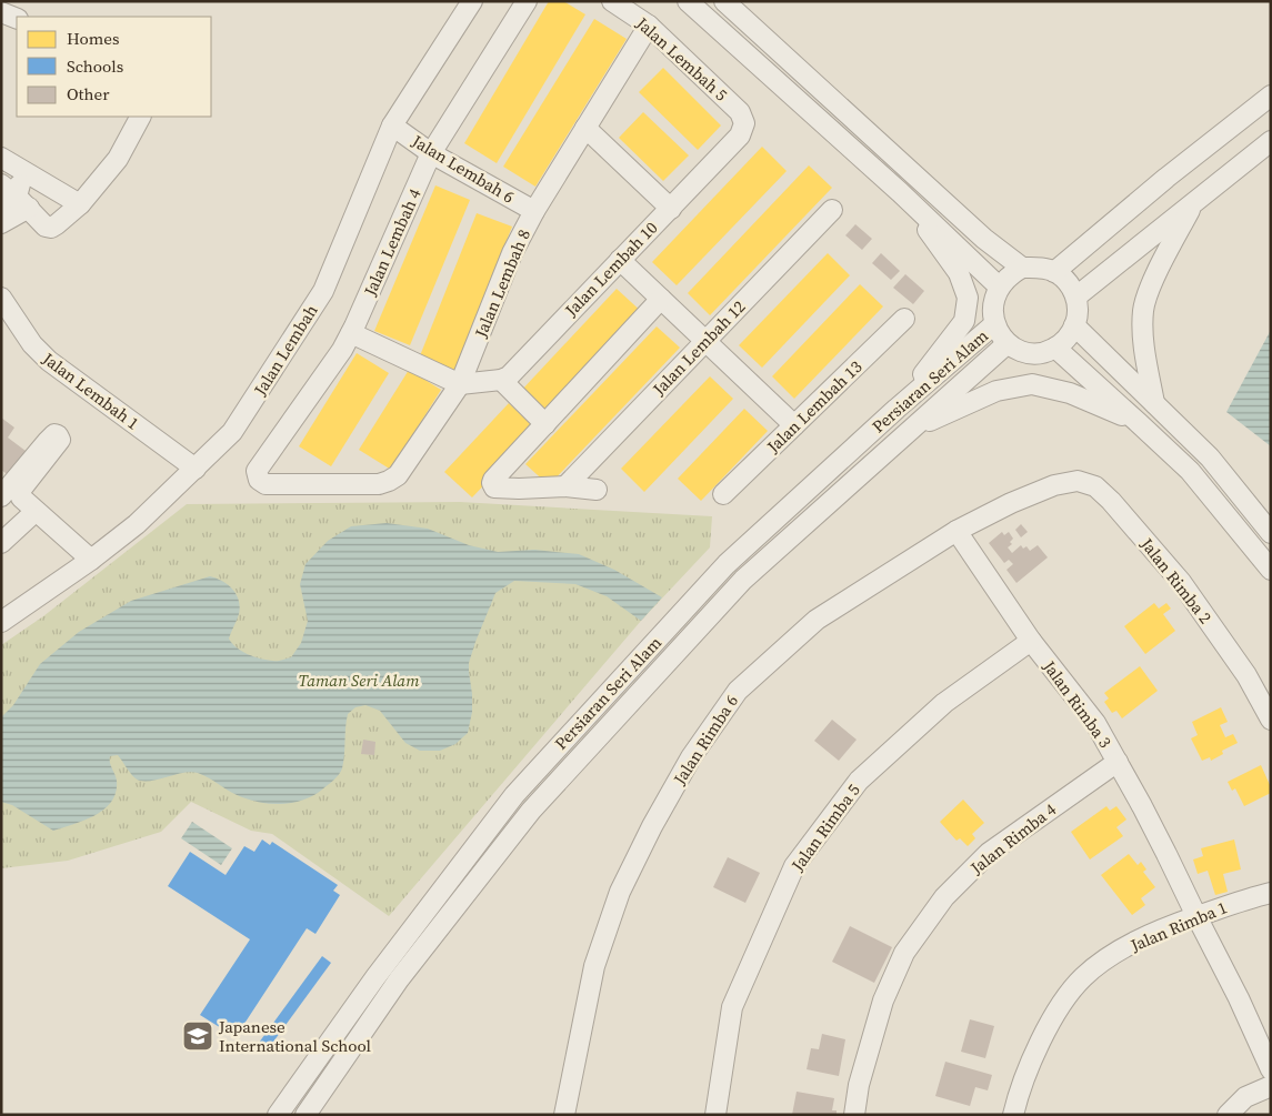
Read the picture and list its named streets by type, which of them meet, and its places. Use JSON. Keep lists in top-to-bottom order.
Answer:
{
  "streets": {
    "street": [
      "Jalan Lembah 5",
      "Jalan Lembah 6",
      "Jalan Lembah 4",
      "Jalan Lembah 10",
      "Jalan Lembah 8",
      "Jalan Lembah 12",
      "Jalan Lembah",
      "Persiaran Seri Alam",
      "Jalan Lembah 1",
      "Jalan Lembah 13",
      "Jalan Rimba 2",
      "Jalan Rimba 3",
      "Jalan Rimba 6",
      "Jalan Rimba 5",
      "Jalan Rimba 4",
      "Jalan Rimba 1"
    ]
  },
  "crossings": [
    ["Jalan Lembah 5", "Jalan Lembah 10"],
    ["Jalan Lembah 5", "Jalan Lembah 8"],
    ["Jalan Lembah 6", "Jalan Lembah 4"],
    ["Jalan Lembah 6", "Jalan Lembah 8"],
    ["Jalan Lembah 6", "Jalan Lembah"],
    ["Jalan Lembah 4", "Jalan Lembah 8"],
    ["Jalan Lembah", "Jalan Lembah 1"],
    ["Jalan Rimba 2", "Jalan Rimba 6"],
    ["Jalan Rimba 3", "Jalan Rimba 6"],
    ["Jalan Rimba 3", "Jalan Rimba 5"],
    ["Jalan Rimba 3", "Jalan Rimba 4"],
    ["Jalan Rimba 3", "Jalan Rimba 1"]
  ],
  "parks": ["Taman Seri Alam"],
  "places": {
    "school or university": ["Japanese International School"]
  },
  "legend": ["Homes", "Schools", "Other"]
}
